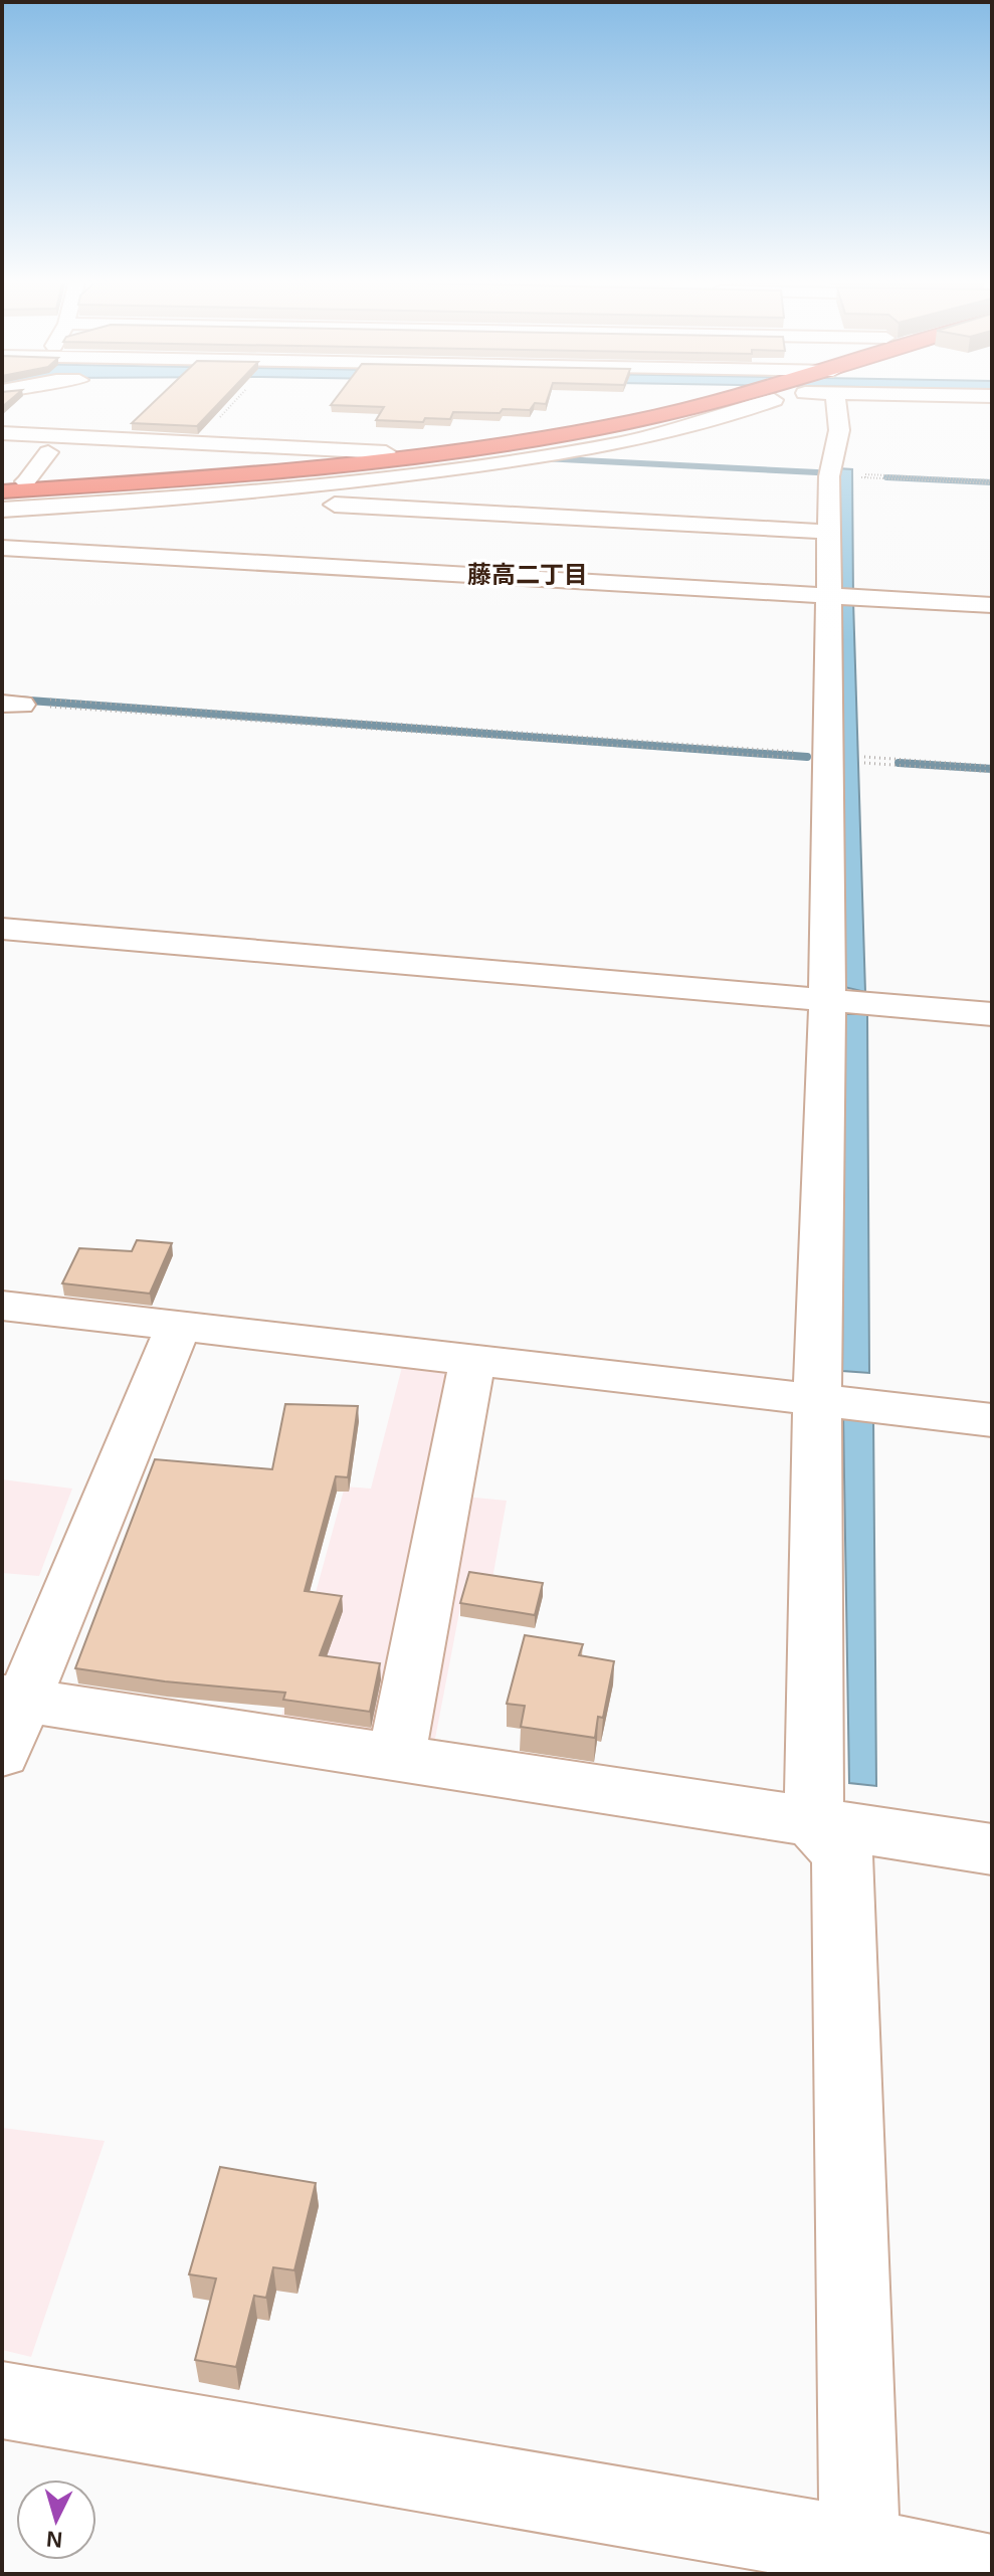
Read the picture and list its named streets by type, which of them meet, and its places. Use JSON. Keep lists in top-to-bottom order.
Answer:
{
  "districts": ["藤高二丁目"],
  "north": "bottom"
}
